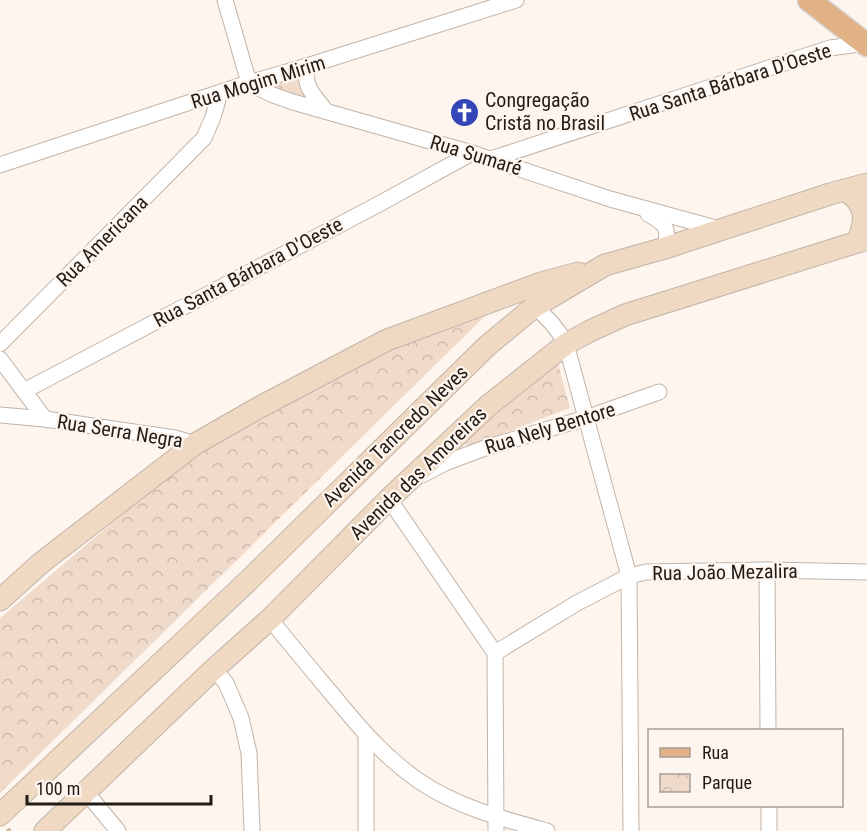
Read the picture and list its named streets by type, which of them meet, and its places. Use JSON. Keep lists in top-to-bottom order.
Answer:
{
  "streets": {
    "main road": ["Avenida Tancredo Neves", "Avenida das Amoreiras"],
    "street": [
      "Rua Mogim Mirim",
      "Rua Santa Bárbara D'Oeste",
      "Rua Sumaré",
      "Rua Americana",
      "Rua Nely Bentore",
      "Rua Serra Negra",
      "Rua João Mezalira"
    ]
  },
  "crossings": [
    ["Rua Mogim Mirim", "Rua Sumaré"],
    ["Rua Mogim Mirim", "Rua Americana"],
    ["Rua Santa Bárbara D'Oeste", "Rua Sumaré"],
    ["Rua Santa Bárbara D'Oeste", "Rua Serra Negra"],
    ["Rua Sumaré", "Avenida Tancredo Neves"],
    ["Rua Nely Bentore", "Avenida das Amoreiras"]
  ],
  "places": {
    "church": ["Congregação Cristã no Brasil"]
  },
  "legend": ["Rua", "Parque"],
  "scale_bar": "100 m"
}
